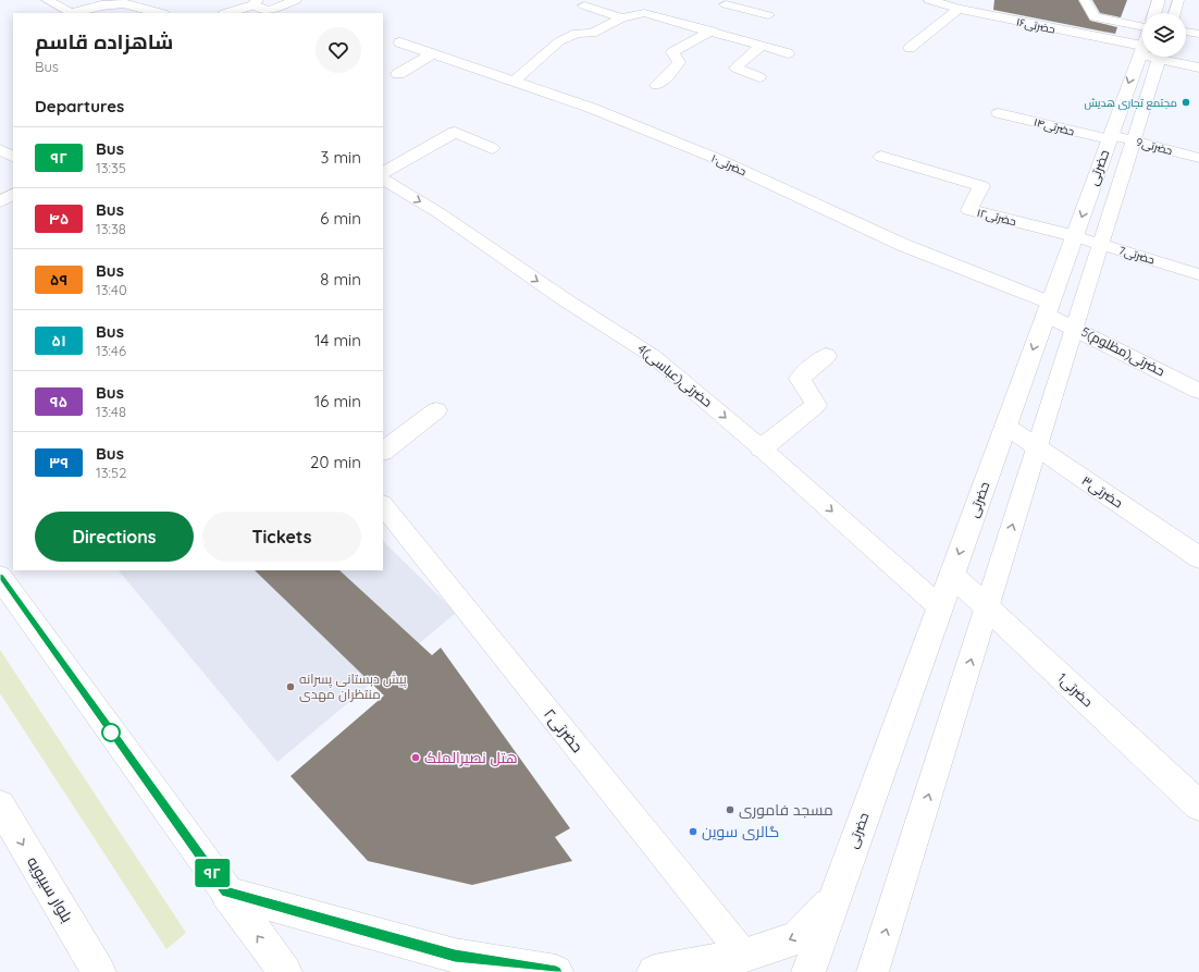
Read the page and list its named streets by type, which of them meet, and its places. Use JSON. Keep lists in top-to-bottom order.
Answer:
{
  "streets": {
    "street": [
      "حضرتی۱۴",
      "حضرتی۱۰",
      "حضرتی",
      "حضرتی۱۲",
      "5حضرتی(مظلوم)",
      "حضرتی۳",
      "1حضرتی",
      "بلوار سیبویه"
    ],
    "lane": [
      "حضرتی۱۶",
      "9حضرتی",
      "7حضرتی",
      "4حضرتی(عباسی)",
      "حضرتی۲"
    ]
  },
  "crossings": [
    ["حضرتی۱۴", "9حضرتی"],
    ["حضرتی۱۴", "حضرتی"],
    ["9حضرتی", "حضرتی"],
    ["حضرتی۱۰", "حضرتی"],
    ["حضرتی۱۰", "5حضرتی(مظلوم)"],
    ["حضرتی", "حضرتی۱۲"],
    ["حضرتی", "7حضرتی"],
    ["حضرتی", "5حضرتی(مظلوم)"],
    ["حضرتی", "4حضرتی(عباسی)"],
    ["حضرتی", "حضرتی۳"],
    ["حضرتی", "1حضرتی"],
    ["حضرتی۱۲", "7حضرتی"]
  ],
  "one_way": ["4حضرتی(عباسی)"],
  "places": [
    "مجتمع تجاری هدیش",
    "پیش دبستانی پسرانه منتظران مهدی",
    "هتل نصیرالملک",
    "مسجد فاموری",
    "گالری سوین"
  ],
  "lines": ["bus line ۹۲"],
  "page": {
    "on_map": "۹۲",
    "heading": [
      ["شاهزاده قاسم", "Bus"],
      "Departures"
    ],
    "list": [
      {
        "mark": "۹۲",
        "name": "Bus",
        "note": "13:35",
        "value": "3 min"
      },
      {
        "mark": "۴۵",
        "name": "Bus",
        "note": "13:38",
        "value": "6 min"
      },
      {
        "mark": "۵۹",
        "name": "Bus",
        "note": "13:40",
        "value": "8 min"
      },
      {
        "mark": "۵۱",
        "name": "Bus",
        "note": "13:46",
        "value": "14 min"
      },
      {
        "mark": "۹۵",
        "name": "Bus",
        "note": "13:48",
        "value": "16 min"
      },
      {
        "mark": "۳۹",
        "name": "Bus",
        "note": "13:52",
        "value": "20 min"
      }
    ],
    "buttons": ["Directions", "Tickets"]
  }
}
